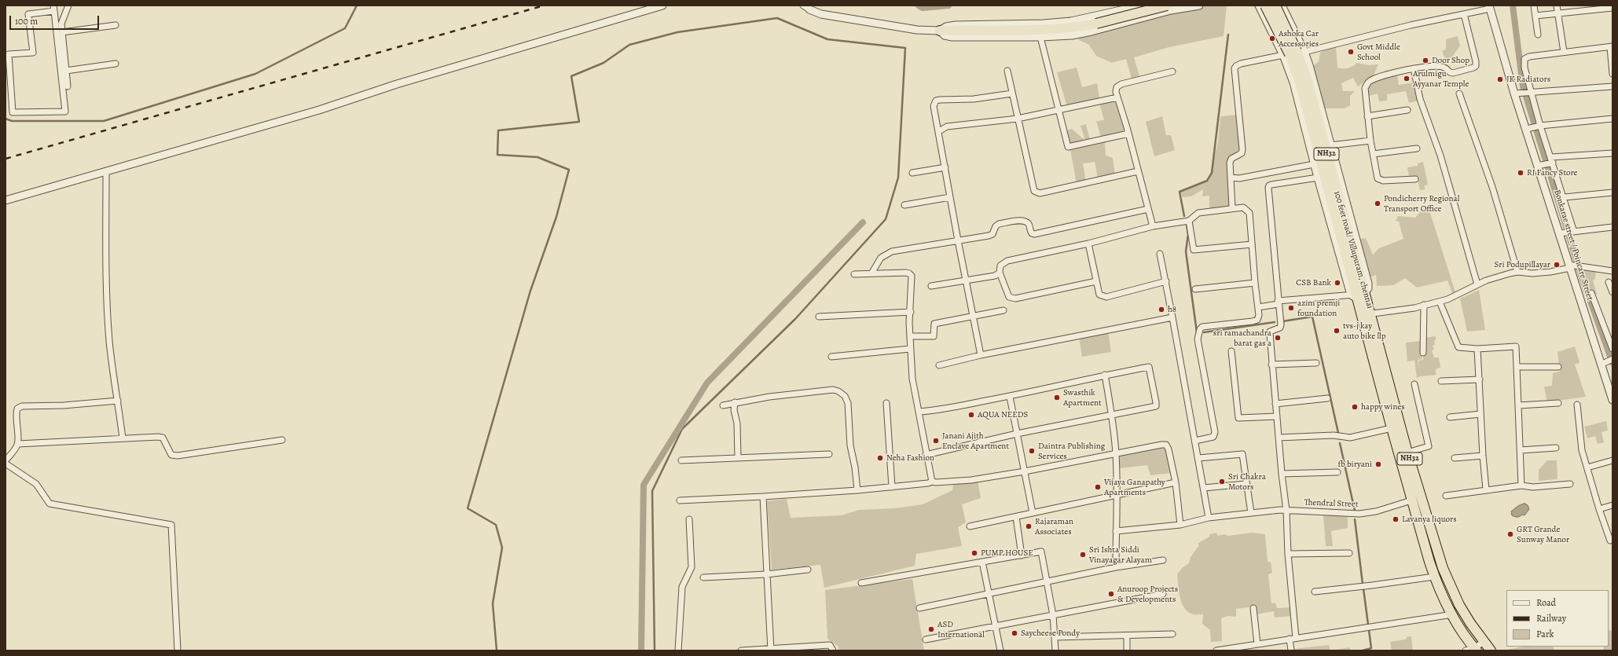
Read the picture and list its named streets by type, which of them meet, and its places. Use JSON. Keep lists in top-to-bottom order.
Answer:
{
  "streets": {
    "highway": ["NH32", "100 feet road/ Villupuram, chennai"],
    "street": ["Bonkarae street / Poincare Street", "Thendral Street"]
  },
  "crossings": [
    ["100 feet road/ Villupuram, chennai", "Thendral Street"]
  ],
  "places": [
    "Ashoka Car Accessories",
    "Govt Middle School",
    "Door Shop",
    "Arulmigu Ayyanar Temple",
    "JK Radiators",
    "RJ Fancy Store",
    "Pondicherry Regional Transport Office",
    "Sri Podupillayar",
    "CSB Bank",
    "azim premji foundation",
    "h8",
    "tvs-j kay auto bike llp",
    "sri ramachandra barat gas a",
    "Swasthik Apartment",
    "happy wines",
    "AQUA NEEDS",
    "Janani Ajith Enclave Apartment",
    "Daintra Publishing Services",
    "Neha Fashion",
    "fb biryani",
    "Sri Chakra Motors",
    "Vijaya Ganapathy Apartments",
    "Lavanya liquors",
    "Rajaraman Associates",
    "GRT Grande Sunway Manor",
    "PUMP HOUSE",
    "Sri Ishta Siddi Vinayagar Alayam",
    "Anuroop Projects & Developments",
    "ASD International",
    "Saycheese Pondy"
  ],
  "legend": ["Road", "Railway", "Park"],
  "scale_bar": "100 m"
}
